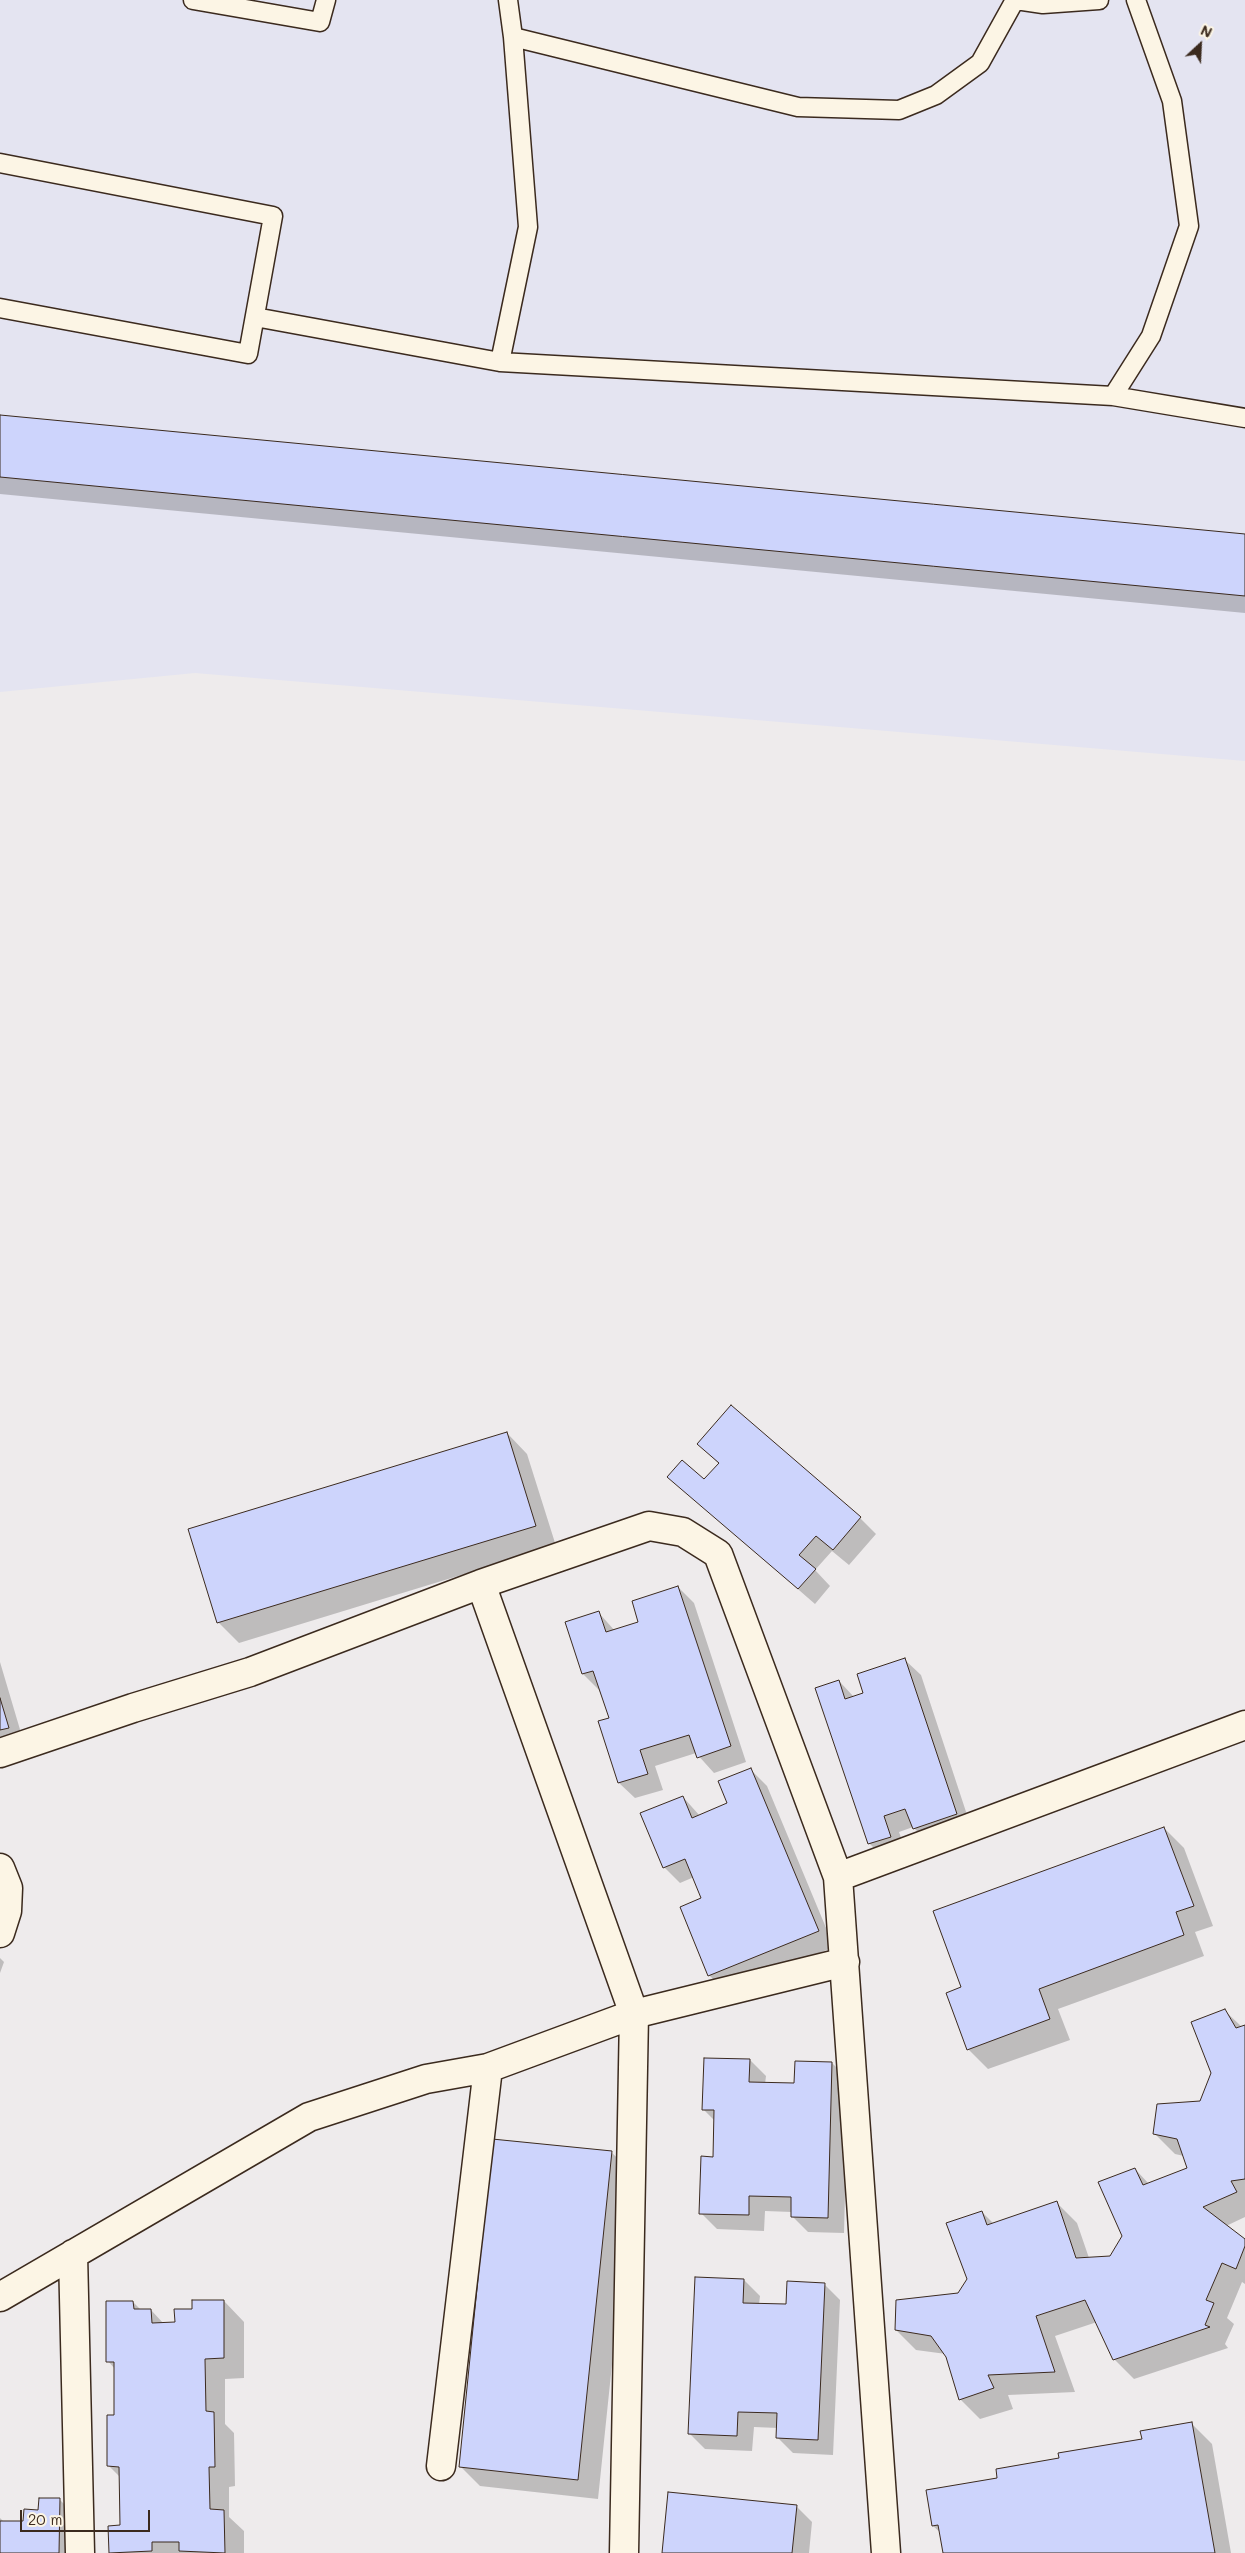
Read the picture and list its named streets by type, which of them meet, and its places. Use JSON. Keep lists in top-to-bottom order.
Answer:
{
  "scale_bar": "20 m",
  "north": "top right"
}
